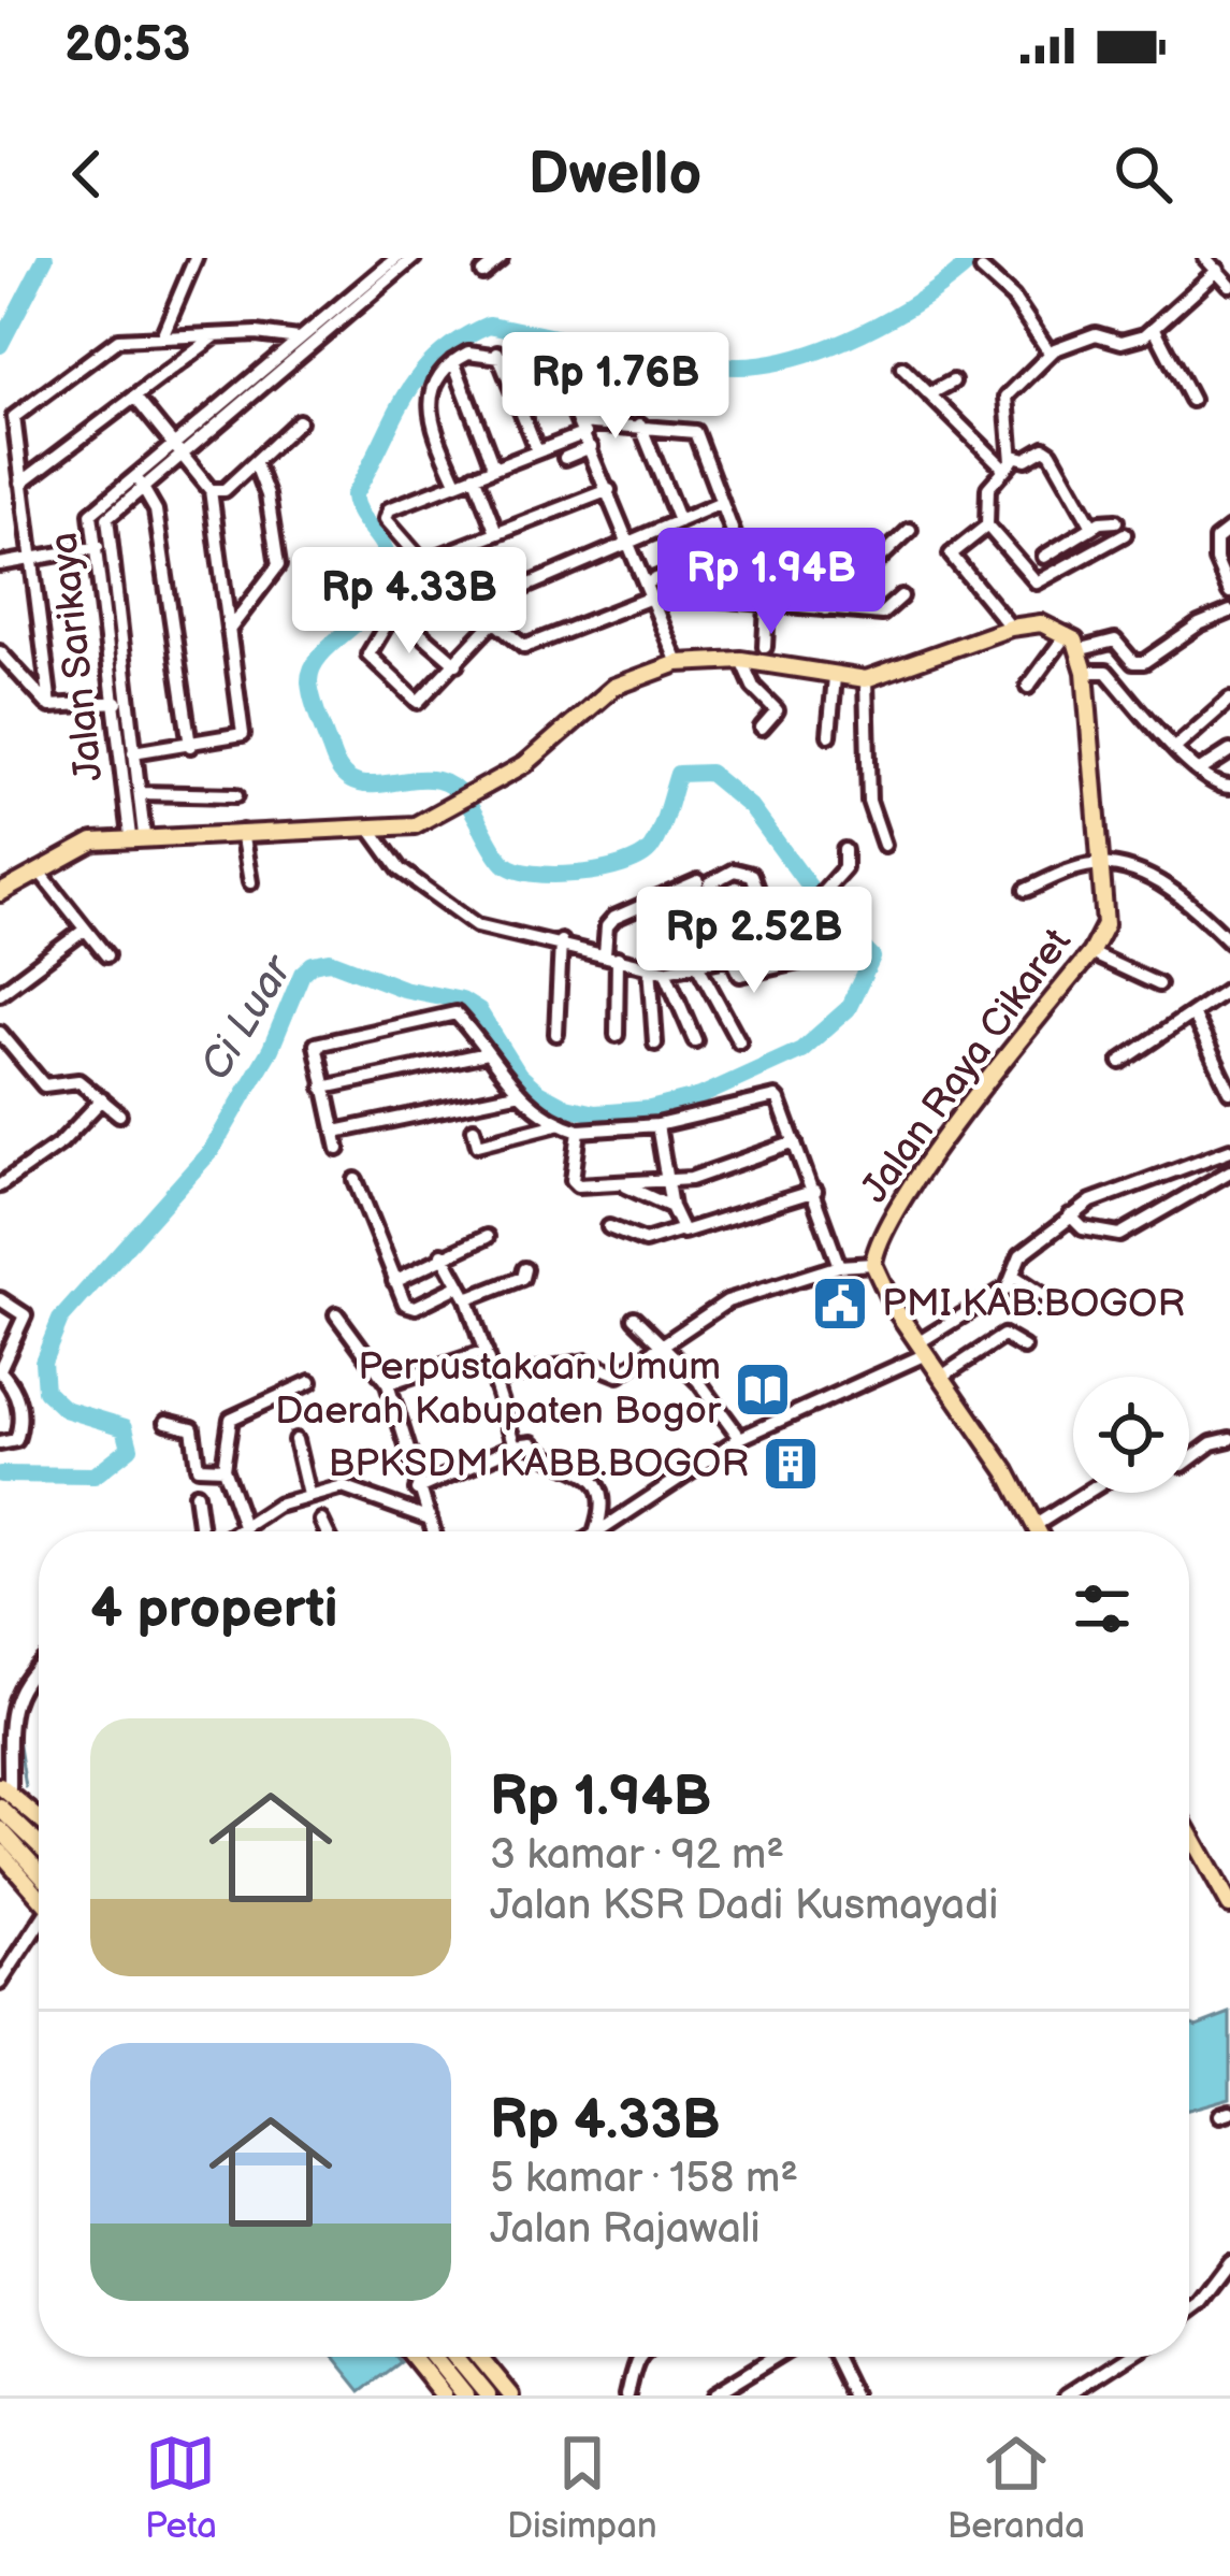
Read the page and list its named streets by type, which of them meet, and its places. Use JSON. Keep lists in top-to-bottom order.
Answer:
{
  "streets": {
    "main road": ["Jalan Raya Cikaret"],
    "street": ["Jalan Sarikaya"]
  },
  "water": ["Ci Luar"],
  "places": {
    "public building": ["PMI KAB.BOGOR"],
    "library": ["Perpustakaan Umum Daerah Kabupaten Bogor"],
    "building": ["BPKSDM KABB.BOGOR"]
  },
  "page": {
    "status": "20:53",
    "header": "Dwello",
    "price": [
      "Rp 1.76B",
      "Rp 1.94B",
      "Rp 4.33B",
      "Rp 2.52B"
    ],
    "heading": "4 properti",
    "list": [
      {
        "name": "Rp 1.94B",
        "note": "3 kamar · 92 m² · Jalan KSR Dadi Kusmayadi"
      },
      {
        "name": "Rp 4.33B",
        "note": "5 kamar · 158 m² · Jalan Rajawali"
      }
    ],
    "tabs": ["Peta", "Disimpan", "Beranda"]
  }
}
